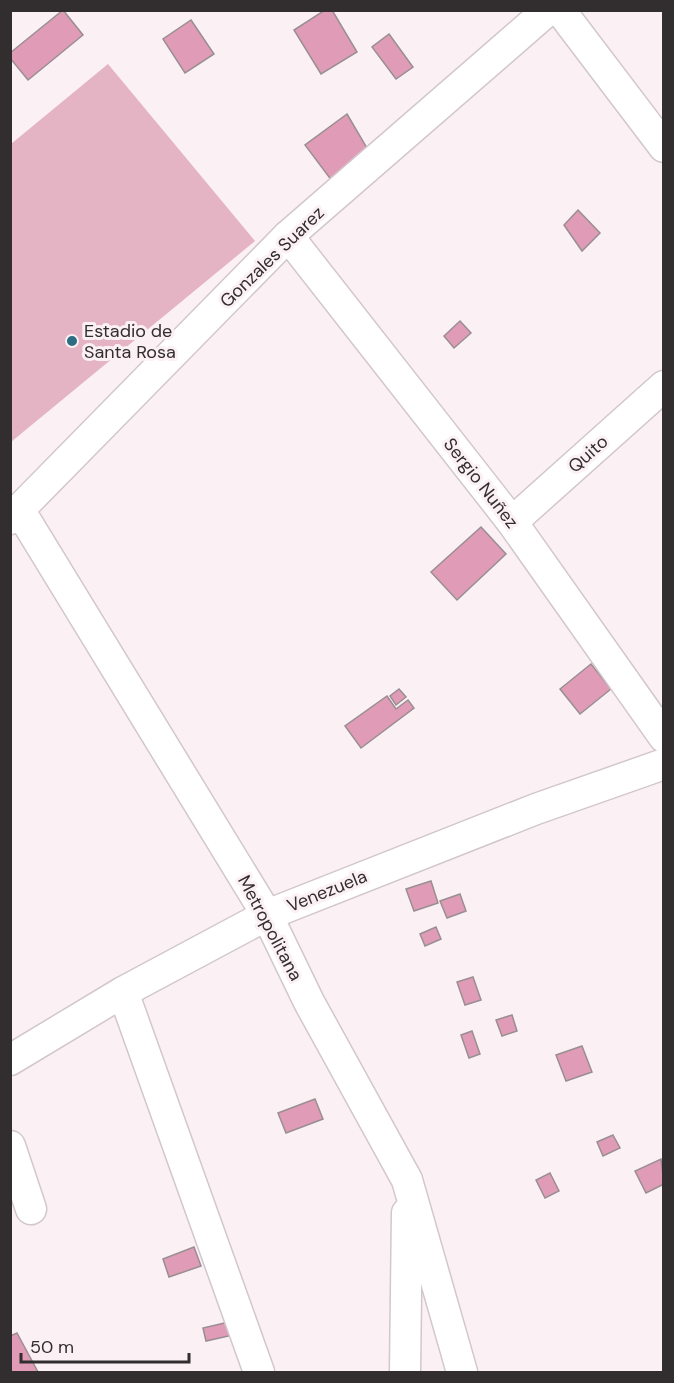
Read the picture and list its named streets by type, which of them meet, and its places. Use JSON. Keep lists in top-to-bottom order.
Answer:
{
  "streets": {
    "street": [
      "Gonzales Suarez",
      "Quito",
      "Sergio Nuñez",
      "Venezuela",
      "Metropolitana"
    ]
  },
  "crossings": [
    ["Gonzales Suarez", "Sergio Nuñez"],
    ["Gonzales Suarez", "Metropolitana"],
    ["Quito", "Sergio Nuñez"],
    ["Venezuela", "Metropolitana"]
  ],
  "places": ["Estadio de Santa Rosa"],
  "scale_bar": "50 m"
}
